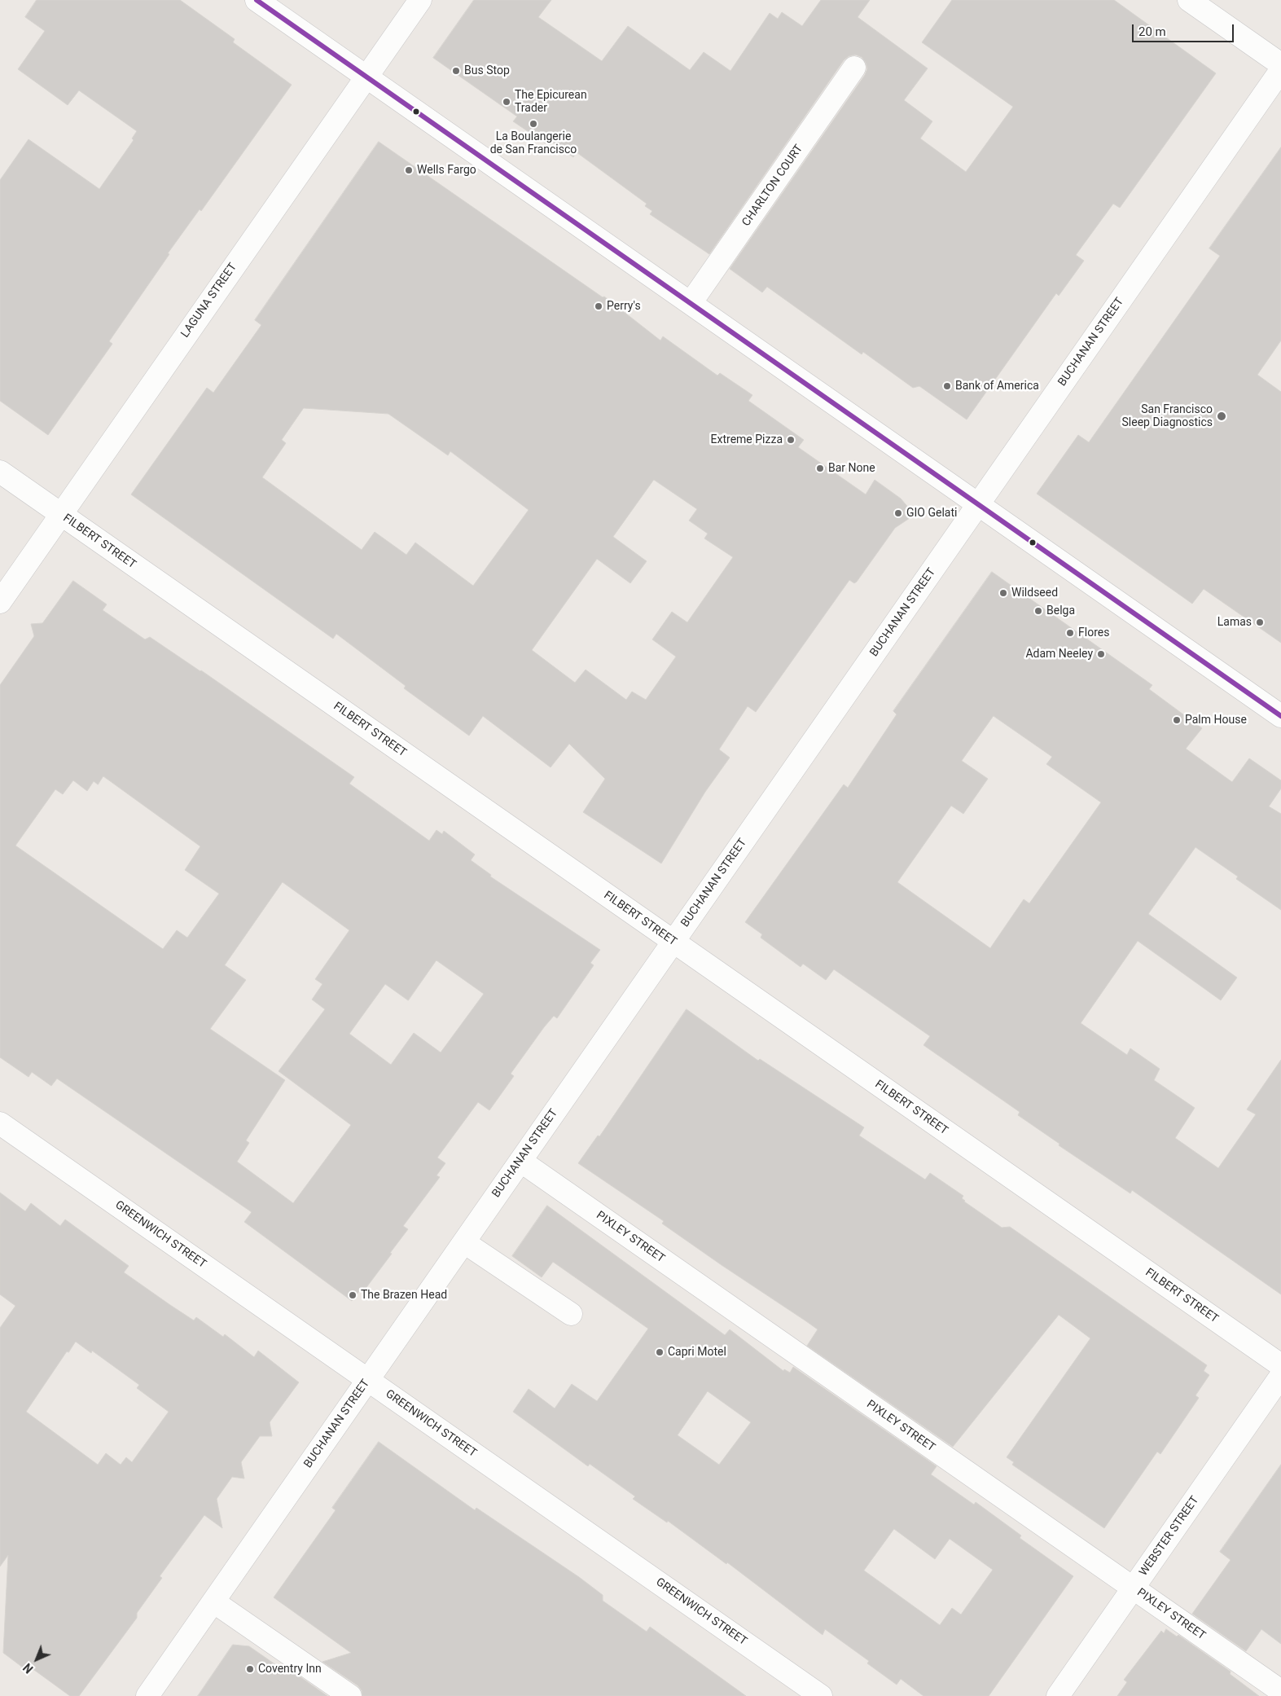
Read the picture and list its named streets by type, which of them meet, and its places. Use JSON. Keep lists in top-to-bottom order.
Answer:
{
  "streets": {
    "street": [
      "CHARLTON COURT",
      "LAGUNA STREET",
      "BUCHANAN STREET",
      "FILBERT STREET",
      "GREENWICH STREET",
      "PIXLEY STREET",
      "WEBSTER STREET"
    ]
  },
  "crossings": [
    ["LAGUNA STREET", "FILBERT STREET"],
    ["BUCHANAN STREET", "FILBERT STREET"],
    ["BUCHANAN STREET", "GREENWICH STREET"],
    ["BUCHANAN STREET", "PIXLEY STREET"],
    ["PIXLEY STREET", "WEBSTER STREET"]
  ],
  "places": [
    "Bus Stop",
    "The Epicurean Trader",
    "La Boulangerie de San Francisco",
    "Wells Fargo",
    "Perry's",
    "Bank of America",
    "San Francisco Sleep Diagnostics",
    "Extreme Pizza",
    "Bar None",
    "GIO Gelati",
    "Wildseed",
    "Belga",
    "Lamas",
    "Flores",
    "Adam Neeley",
    "Palm House",
    "The Brazen Head",
    "Capri Motel",
    "Coventry Inn"
  ],
  "scale_bar": "20 m",
  "north": "bottom left"
}
